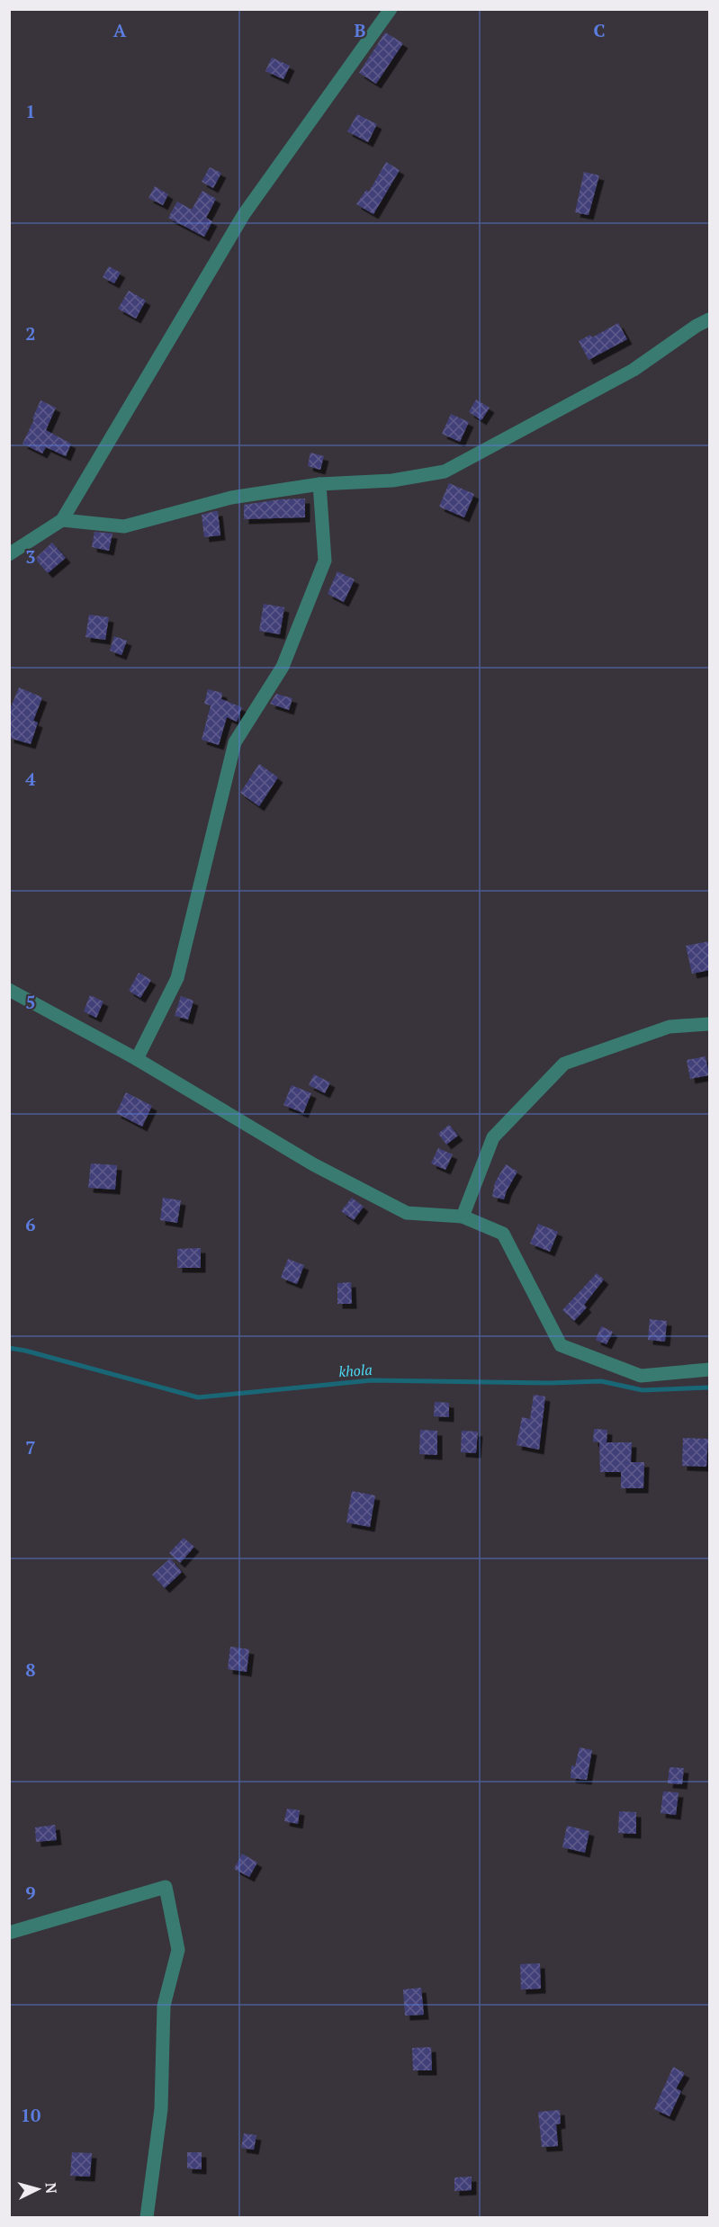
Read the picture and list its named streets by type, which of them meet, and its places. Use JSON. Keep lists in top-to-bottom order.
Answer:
{
  "water": ["khola"],
  "north": "right",
  "grid": {
    "columns": ["A", "B", "C"],
    "rows": [
      "1",
      "2",
      "3",
      "4",
      "5",
      "6",
      "7",
      "8",
      "9",
      "10"
    ]
  }
}
